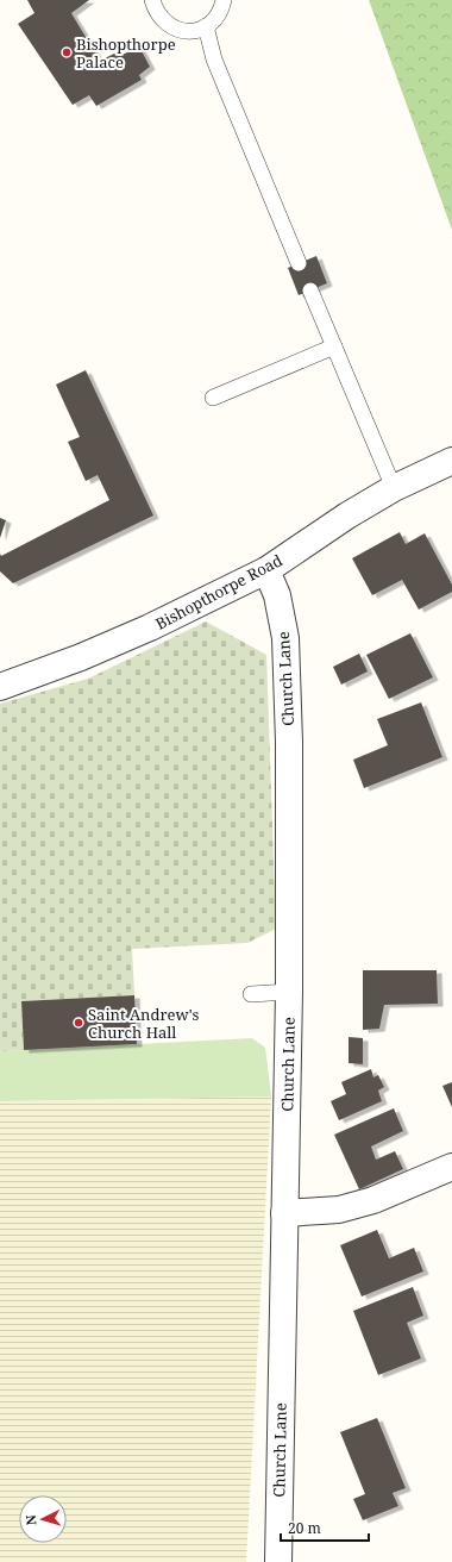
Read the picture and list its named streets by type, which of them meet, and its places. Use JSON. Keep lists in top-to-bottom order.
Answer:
{
  "streets": {
    "street": ["Bishopthorpe Road", "Church Lane"]
  },
  "crossings": [
    ["Bishopthorpe Road", "Church Lane"]
  ],
  "places": ["Bishopthorpe Palace", "Saint Andrew's Church Hall"],
  "scale_bar": "20 m",
  "north": "left"
}
